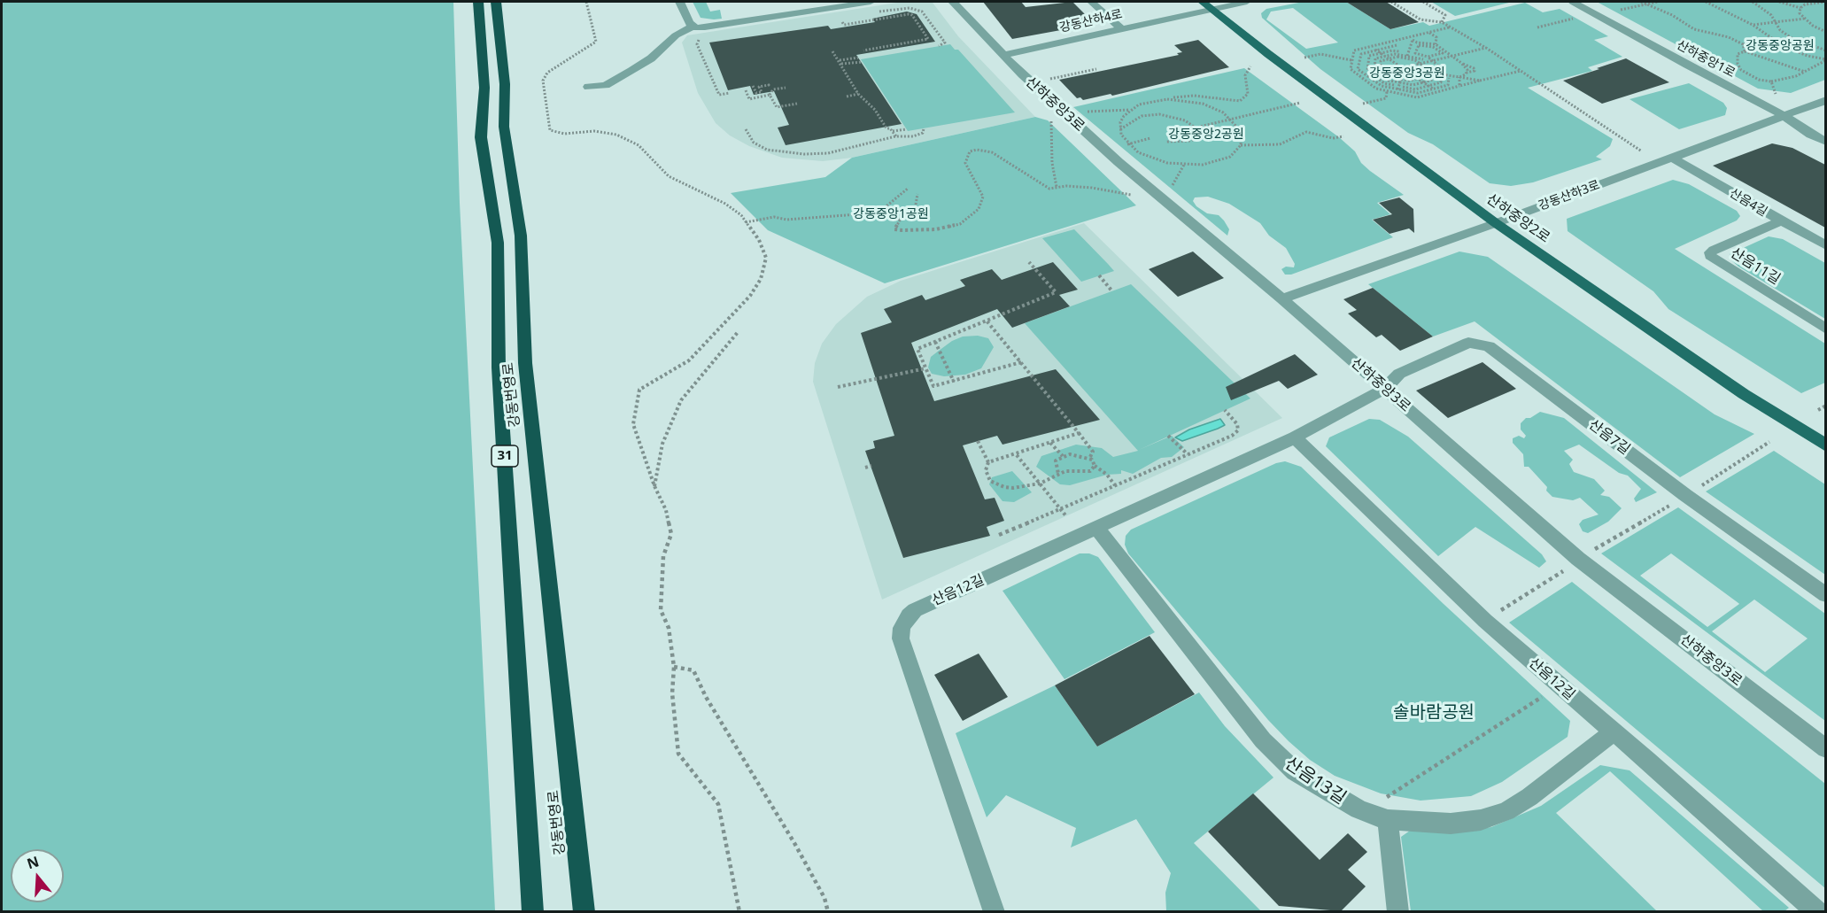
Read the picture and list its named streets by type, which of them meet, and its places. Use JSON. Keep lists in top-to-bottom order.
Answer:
{
  "streets": {
    "highway": ["강동번영로", "31"],
    "main road": ["산하중앙2로"],
    "street": [
      "강동산하4로",
      "산하중앙1로",
      "산하중앙3로",
      "강동산하3로",
      "산음4길",
      "산음11길",
      "산음7길",
      "산음12길",
      "산음13길"
    ]
  },
  "crossings": [
    ["강동산하4로", "산하중앙3로"],
    ["강동산하4로", "산하중앙2로"],
    ["산하중앙1로", "강동산하3로"],
    ["산하중앙3로", "강동산하3로"],
    ["산하중앙3로", "산음7길"],
    ["산하중앙3로", "산음12길"],
    ["강동산하3로", "산음4길"],
    ["강동산하3로", "산하중앙2로"],
    ["산음4길", "산음11길"],
    ["산음7길", "산음12길"],
    ["산음12길", "산음13길"]
  ],
  "parks": [
    "강동중앙공원",
    "강동중앙3공원",
    "강동중앙2공원",
    "강동중앙1공원",
    "솔바람공원"
  ],
  "north": "top"
}
